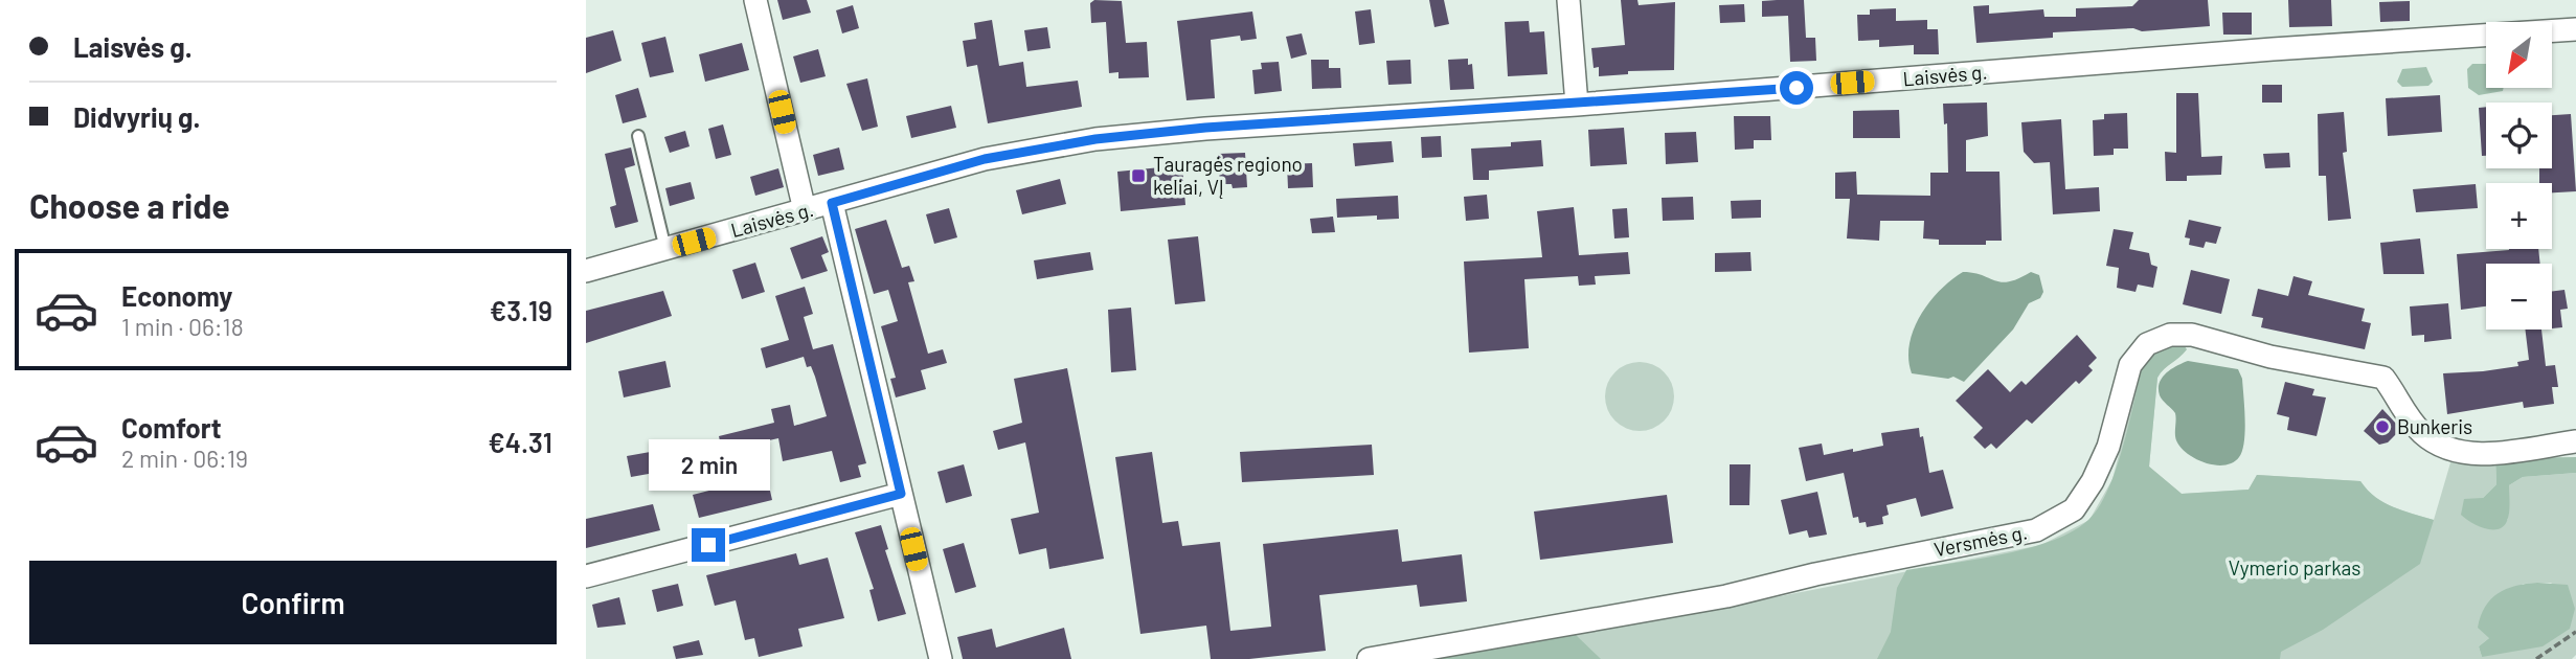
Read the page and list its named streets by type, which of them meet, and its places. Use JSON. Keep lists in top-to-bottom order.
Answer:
{
  "streets": {
    "street": ["Laisvės g.", "Versmės g."]
  },
  "parks": ["Vymerio parkas"],
  "places": {
    "transit": ["Tauragės regiono keliai, VĮ"],
    "other": ["Bunkeris"]
  },
  "north": "bottom left",
  "page": {
    "banner": ["Laisvės g.", "Didvyrių g."],
    "map_buttons": ["+", "−"],
    "heading": "Choose a ride",
    "list": [
      {
        "name": "Economy",
        "note": "1 min · 06:18",
        "value": "€3.19"
      },
      {
        "name": "Comfort",
        "note": "2 min · 06:19",
        "value": "€4.31"
      }
    ],
    "bubble": "2 min",
    "buttons": "Confirm"
  }
}
